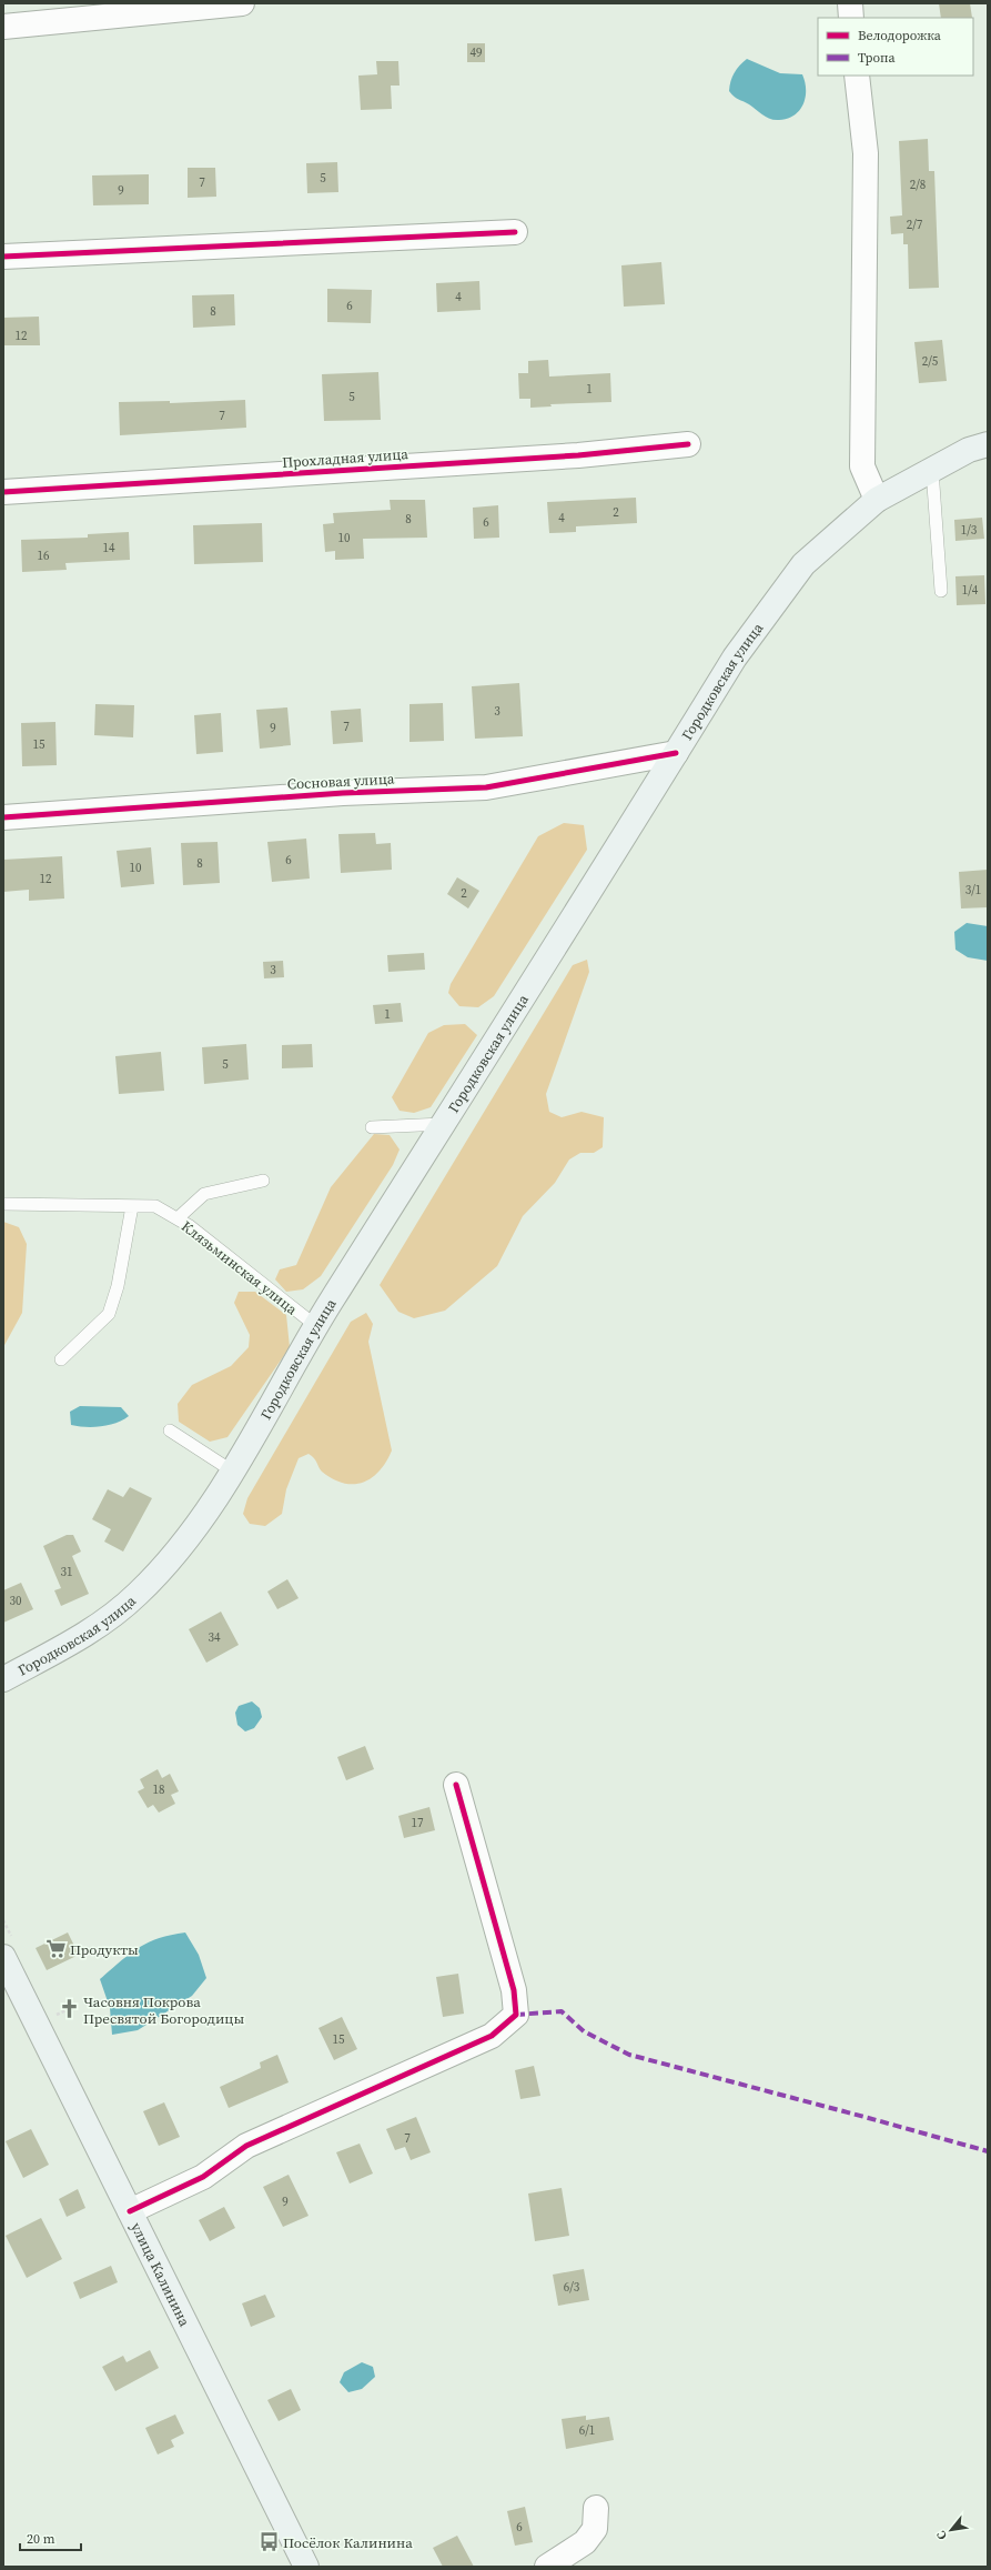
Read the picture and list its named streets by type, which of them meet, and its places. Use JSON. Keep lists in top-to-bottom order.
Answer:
{
  "streets": {
    "main road": ["Городковская улица", "улица Калинина"],
    "street": ["Прохладная улица", "Сосновая улица"],
    "lane": ["Клязьминская улица"]
  },
  "crossings": [
    ["Городковская улица", "Сосновая улица"],
    ["Городковская улица", "Клязьминская улица"]
  ],
  "places": {
    "supermarket": ["Продукты"],
    "church": ["Часовня Покрова Пресвятой Богородицы"],
    "bus stop": ["Посёлок Калинина"]
  },
  "house_numbers": [
    "49",
    "5",
    "7",
    "2/8",
    "9",
    "2/7",
    "4",
    "6",
    "8",
    "12",
    "2/5",
    "1",
    "5",
    "7",
    "2",
    "4",
    "8",
    "6",
    "1/3",
    "10",
    "14",
    "16",
    "1/4",
    "3",
    "7",
    "9",
    "15",
    "6",
    "8",
    "10",
    "12",
    "3/1",
    "2",
    "3",
    "1",
    "5",
    "31",
    "30",
    "34",
    "18",
    "17",
    "15",
    "7",
    "9",
    "6/3",
    "6/1",
    "6"
  ],
  "legend": ["Велодорожка", "Тропа"],
  "scale_bar": "20 m",
  "north": "bottom left"
}
